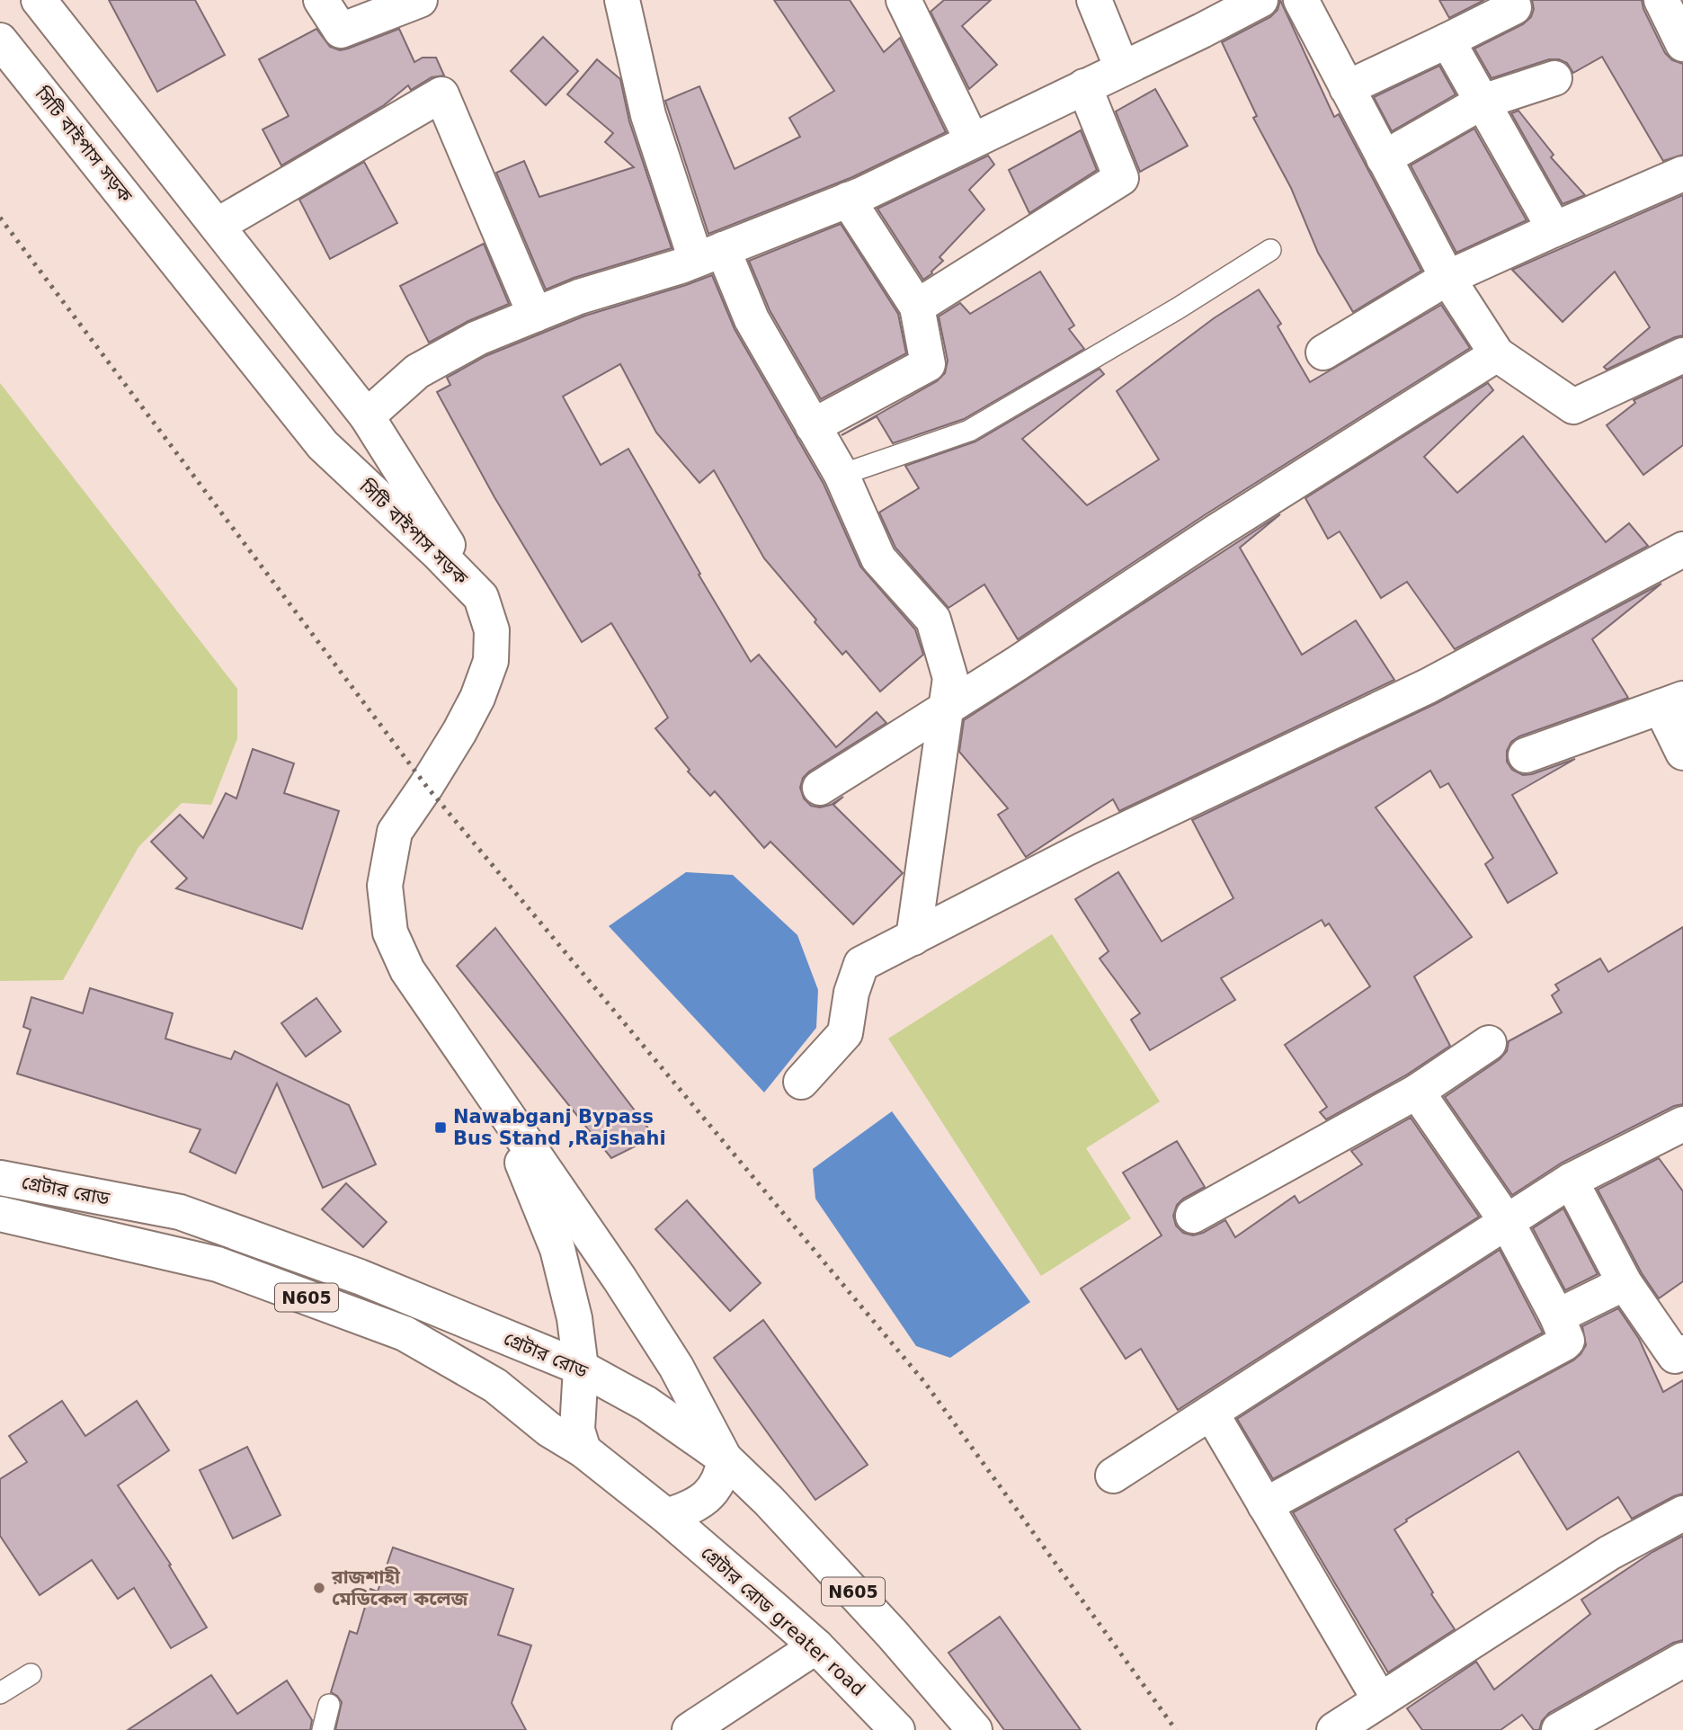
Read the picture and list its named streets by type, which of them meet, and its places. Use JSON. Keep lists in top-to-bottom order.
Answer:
{
  "streets": {
    "main road": [
      "সিটি বাইপাস সড়ক",
      "গ্রেটার রোড",
      "N605",
      "গ্রেটার রোড greater road"
    ]
  },
  "crossings": [
    ["গ্রেটার রোড", "গ্রেটার রোড greater road"]
  ],
  "places": {
    "transit": ["Nawabganj Bypass Bus Stand ,Rajshahi"],
    "other": ["রাজশাহী মেডিকেল কলেজ"]
  }
}
